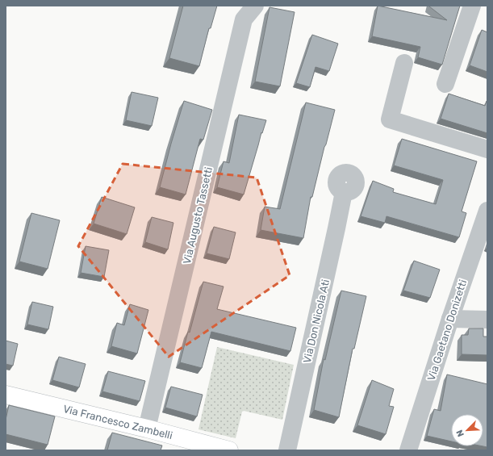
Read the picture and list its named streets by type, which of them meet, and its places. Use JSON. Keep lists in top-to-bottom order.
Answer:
{
  "streets": {
    "main road": ["Via Francesco Zambelli"],
    "street": ["Via Augusto Tassetti", "Via Don Nicola Ati", "Via Gaetano Donizetti"]
  },
  "crossings": [
    ["Via Augusto Tassetti", "Via Francesco Zambelli"]
  ],
  "north": "bottom left"
}
